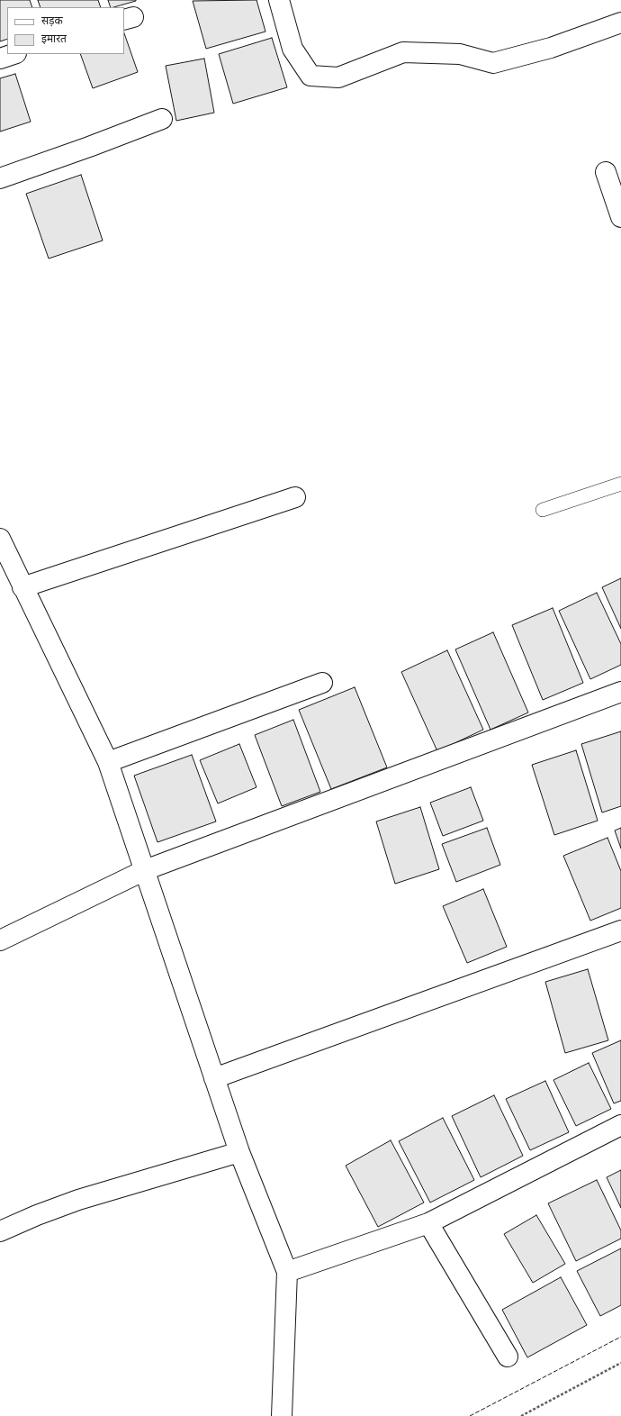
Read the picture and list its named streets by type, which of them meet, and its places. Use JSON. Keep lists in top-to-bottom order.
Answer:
{
  "legend": ["सड़क", "इमारत"]
}
